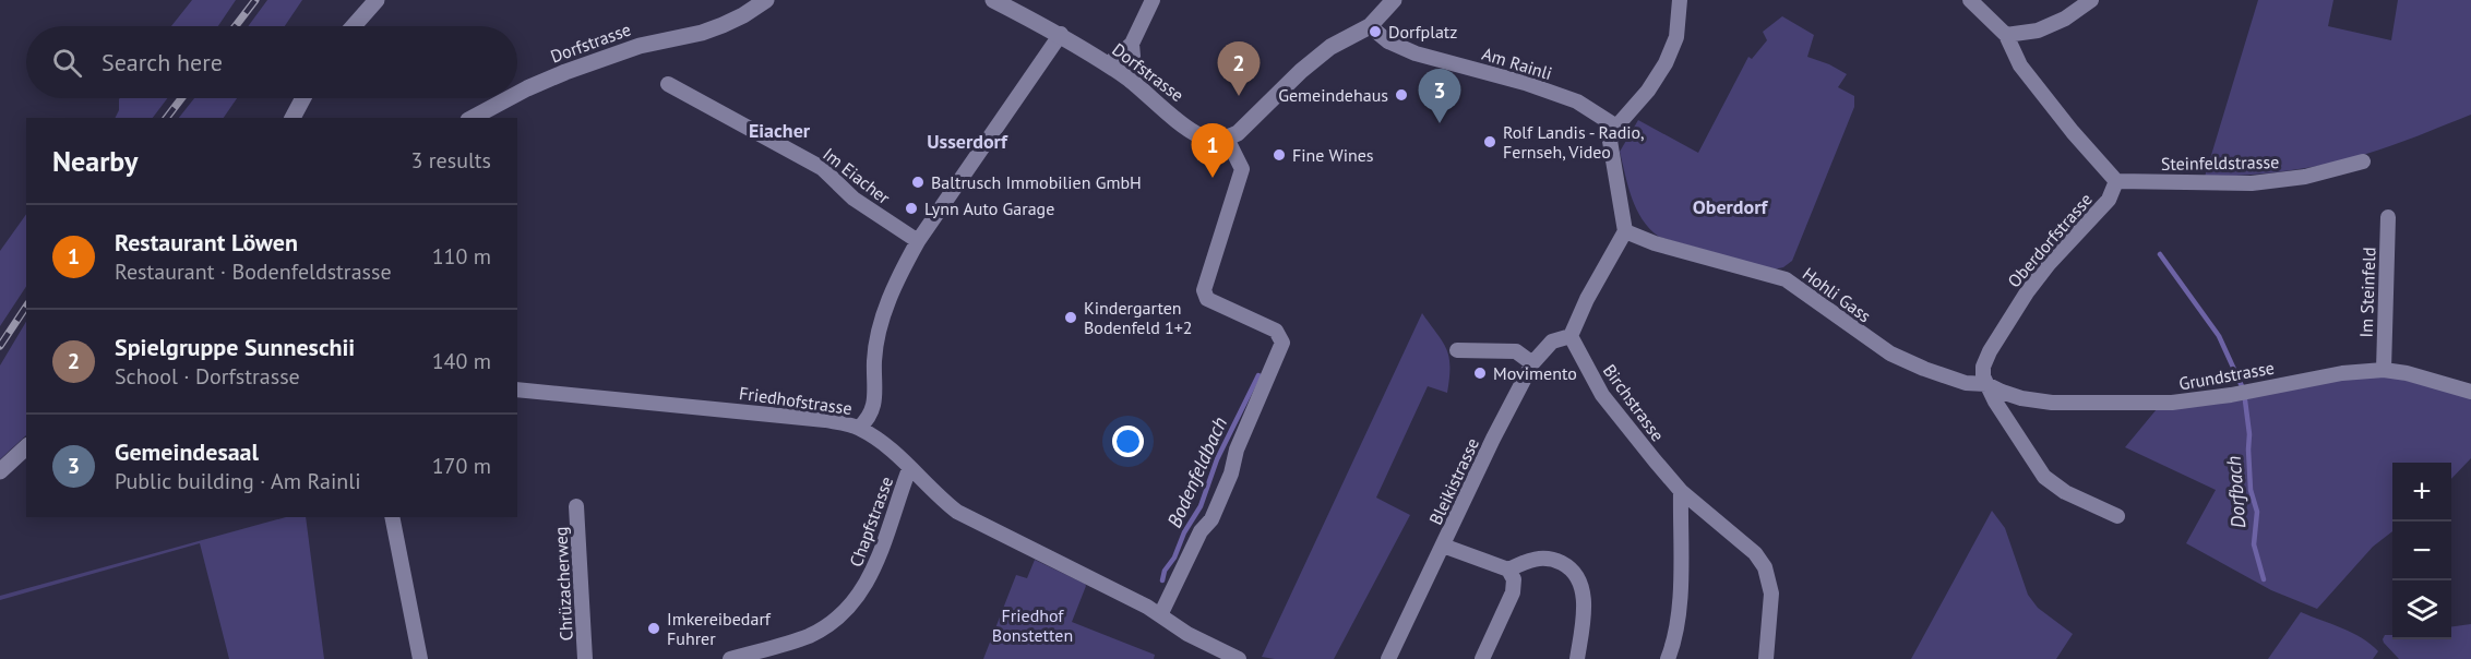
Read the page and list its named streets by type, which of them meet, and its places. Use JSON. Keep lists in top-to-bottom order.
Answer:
{
  "streets": {
    "street": [
      "Dorfstrasse",
      "Am Rainli",
      "Steinfeldstrasse",
      "Im Eiacher",
      "Oberdorfstrasse",
      "Im Steinfeld",
      "Hohli Gass",
      "Grundstrasse",
      "Friedhofstrasse",
      "Birchstrasse",
      "Bleikistrasse",
      "Chapfstrasse",
      "Chrüzacherweg"
    ]
  },
  "crossings": [
    ["Steinfeldstrasse", "Oberdorfstrasse"],
    ["Oberdorfstrasse", "Hohli Gass"],
    ["Oberdorfstrasse", "Grundstrasse"],
    ["Im Steinfeld", "Grundstrasse"],
    ["Hohli Gass", "Grundstrasse"],
    ["Friedhofstrasse", "Chapfstrasse"],
    ["Birchstrasse", "Bleikistrasse"]
  ],
  "districts": ["Eiacher", "Usserdorf", "Oberdorf"],
  "water": ["Bodenfeldbach", "Dorfbach"],
  "parks": ["Friedhof Bonstetten"],
  "places": [
    "Dorfplatz",
    "Gemeindehaus",
    "Rolf Landis - Radio, Fernseh, Video",
    "Fine Wines",
    "Baltrusch Immobilien GmbH",
    "Lynn Auto Garage",
    "Kindergarten Bodenfeld 1+2",
    "Movimento",
    "Imkereibedarf Fuhrer"
  ],
  "page": {
    "search": "Search here",
    "pins": ["2", "3", "1"],
    "heading": ["Nearby", "3 results"],
    "list": [
      {
        "mark": "1",
        "name": "Restaurant Löwen",
        "note": "Restaurant · Bodenfeldstrasse",
        "value": "110 m"
      },
      {
        "mark": "2",
        "name": "Spielgruppe Sunneschii",
        "note": "School · Dorfstrasse",
        "value": "140 m"
      },
      {
        "mark": "3",
        "name": "Gemeindesaal",
        "note": "Public building · Am Rainli",
        "value": "170 m"
      }
    ],
    "map_buttons": ["+", "−"]
  }
}
